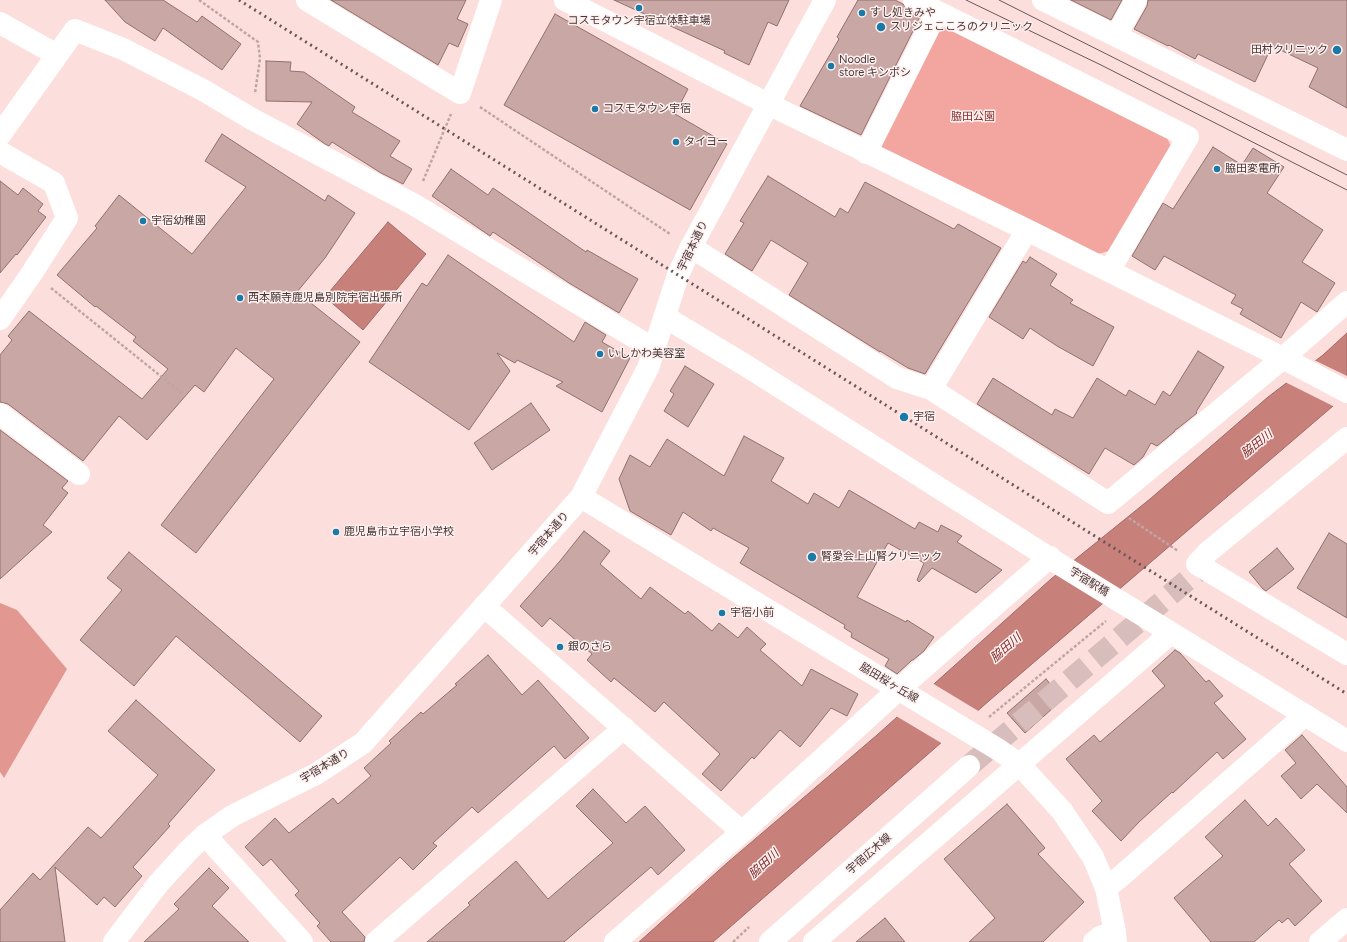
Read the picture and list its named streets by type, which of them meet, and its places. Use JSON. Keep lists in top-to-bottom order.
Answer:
{
  "streets": {
    "street": [
      "宇宿本通り",
      "宇宿駅橋",
      "脇田桜ヶ丘線",
      "宇宿広木線"
    ]
  },
  "crossings": [
    ["宇宿本通り", "宇宿駅橋"],
    ["宇宿本通り", "脇田桜ヶ丘線"]
  ],
  "water": ["脇田川"],
  "parks": ["脇田公園"],
  "places": [
    "コスモタウン宇宿立体駐車場",
    "すし処きみや",
    "スリジェこころのクリニック",
    "田村クリニック",
    "Noodle store キンボシ",
    "コスモタウン宇宿",
    "タイヨー",
    "脇田変電所",
    "宇宿幼稚園",
    "西本願寺鹿児島別院宇宿出張所",
    "いしかわ美容室",
    "宇宿",
    "鹿児島市立宇宿小学校",
    "腎愛会上山腎クリニック",
    "宇宿小前",
    "銀のさら"
  ]
}
